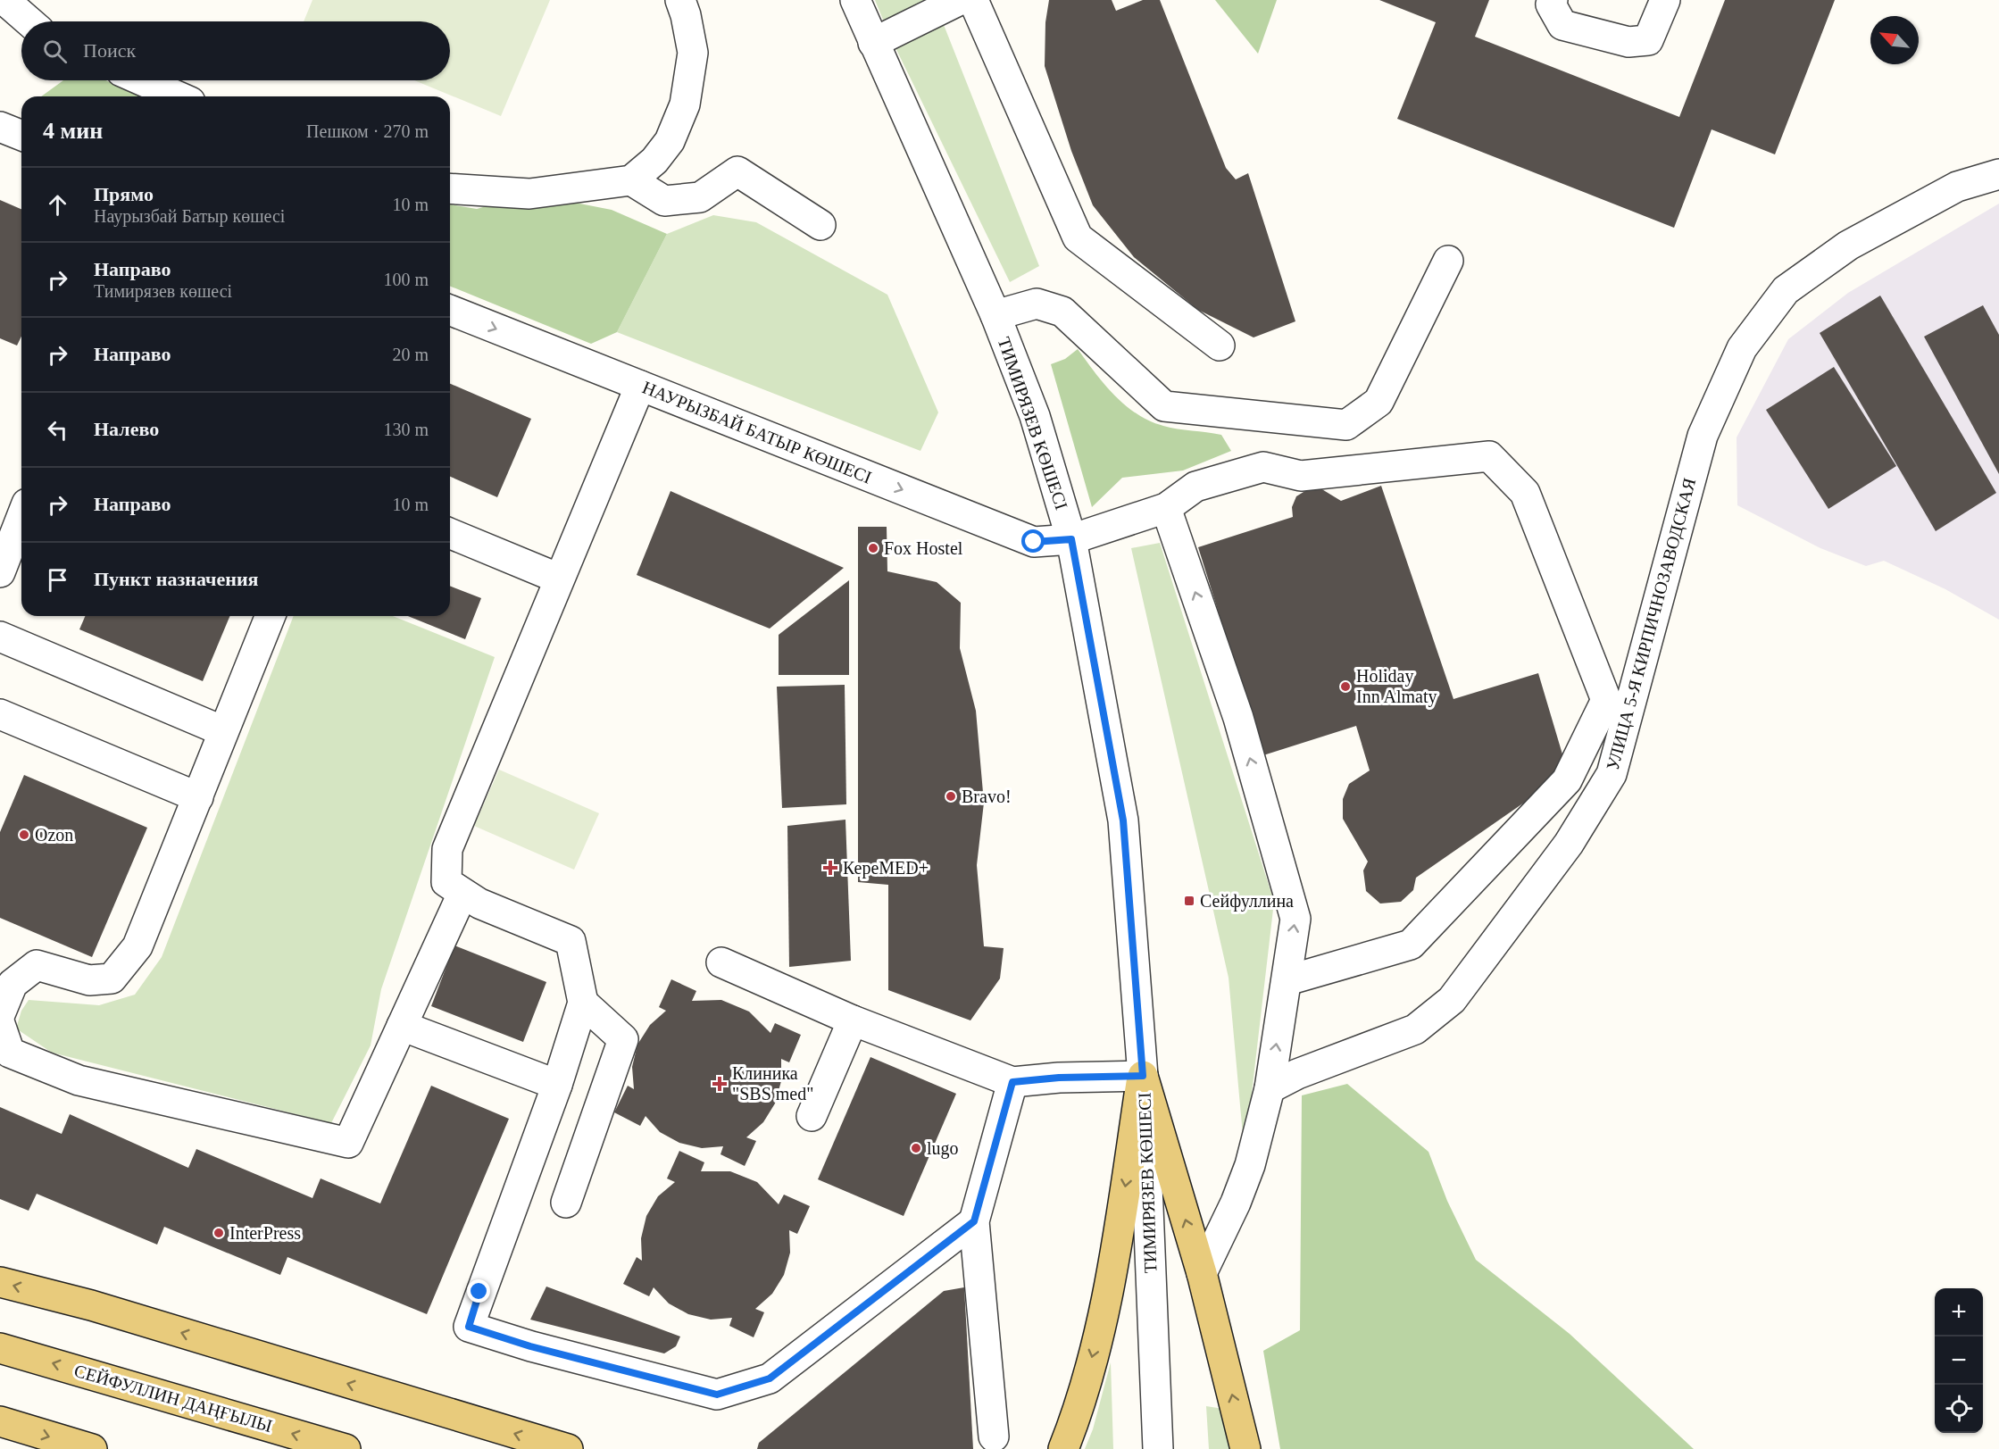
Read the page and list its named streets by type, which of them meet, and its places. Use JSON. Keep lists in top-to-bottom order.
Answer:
{
  "streets": {
    "main road": ["СЕЙФУЛЛИН ДАҢҒЫЛЫ"],
    "street": ["ТИМИРЯЗЕВ КӨШЕСІ", "НАУРЫЗБАЙ БАТЫР КӨШЕСІ", "УЛИЦА 5-Я КИРПИЧНОЗАВОДСКАЯ"]
  },
  "crossings": [
    ["ТИМИРЯЗЕВ КӨШЕСІ", "НАУРЫЗБАЙ БАТЫР КӨШЕСІ"]
  ],
  "places": {
    "other": [
      "Fox Hostel",
      "Holiday Inn Almaty",
      "Bravo!",
      "Ozon",
      "lugo",
      "InterPress"
    ],
    "health": ["КереMED+", "Клиника \"SBS med\""],
    "transit": ["Сейфуллина"]
  },
  "north": "top left",
  "page": {
    "search": "Поиск",
    "heading": ["4 мин", "Пешком · 270 m"],
    "list": [
      ["Прямо", "Наурызбай Батыр көшесі", "10 m"],
      ["Направо", "Тимирязев көшесі", "100 m"],
      ["Направо", "20 m"],
      ["Налево", "130 m"],
      ["Направо", "10 m"],
      "Пункт назначения"
    ],
    "map_buttons": ["+", "−"]
  }
}
